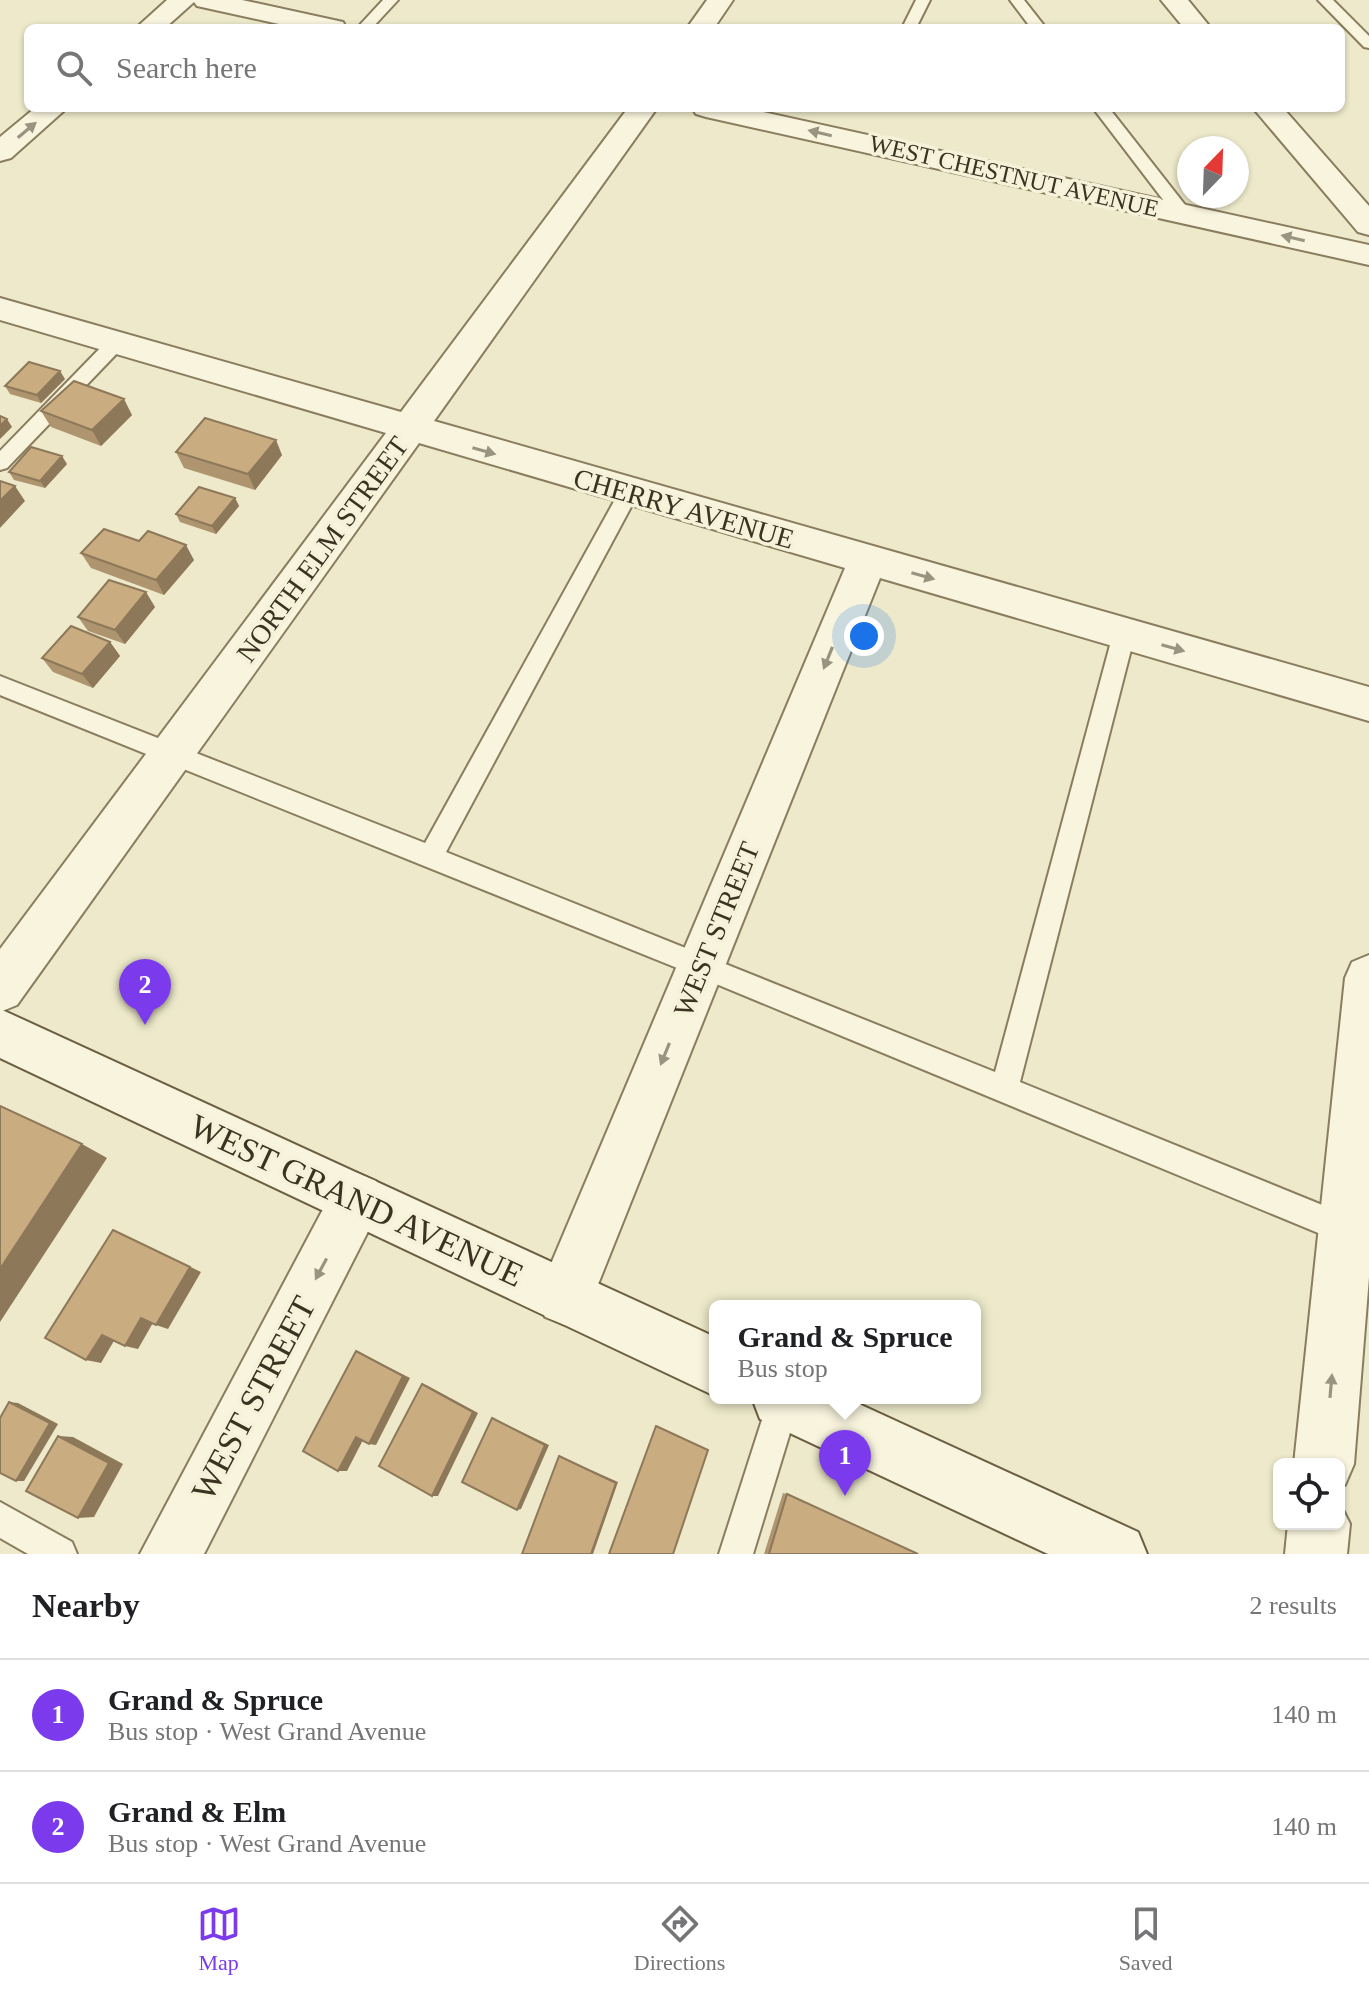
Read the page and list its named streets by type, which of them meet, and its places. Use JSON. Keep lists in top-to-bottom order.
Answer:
{
  "streets": {
    "street": [
      "WEST CHESTNUT AVENUE",
      "CHERRY AVENUE",
      "NORTH ELM STREET",
      "WEST STREET",
      "WEST GRAND AVENUE"
    ]
  },
  "crossings": [
    ["CHERRY AVENUE", "NORTH ELM STREET"],
    ["CHERRY AVENUE", "WEST STREET"],
    ["WEST STREET", "WEST GRAND AVENUE"]
  ],
  "one_way": ["WEST CHESTNUT AVENUE", "CHERRY AVENUE", "WEST STREET"],
  "north": "top right",
  "page": {
    "search": "Search here",
    "pins": ["2", "1"],
    "popup": ["Grand & Spruce", "Bus stop"],
    "heading": ["Nearby", "2 results"],
    "list": [
      {
        "mark": "1",
        "name": "Grand & Spruce",
        "note": "Bus stop · West Grand Avenue",
        "value": "140 m"
      },
      {
        "mark": "2",
        "name": "Grand & Elm",
        "note": "Bus stop · West Grand Avenue",
        "value": "140 m"
      }
    ],
    "nav": ["Map", "Directions", "Saved"]
  }
}
